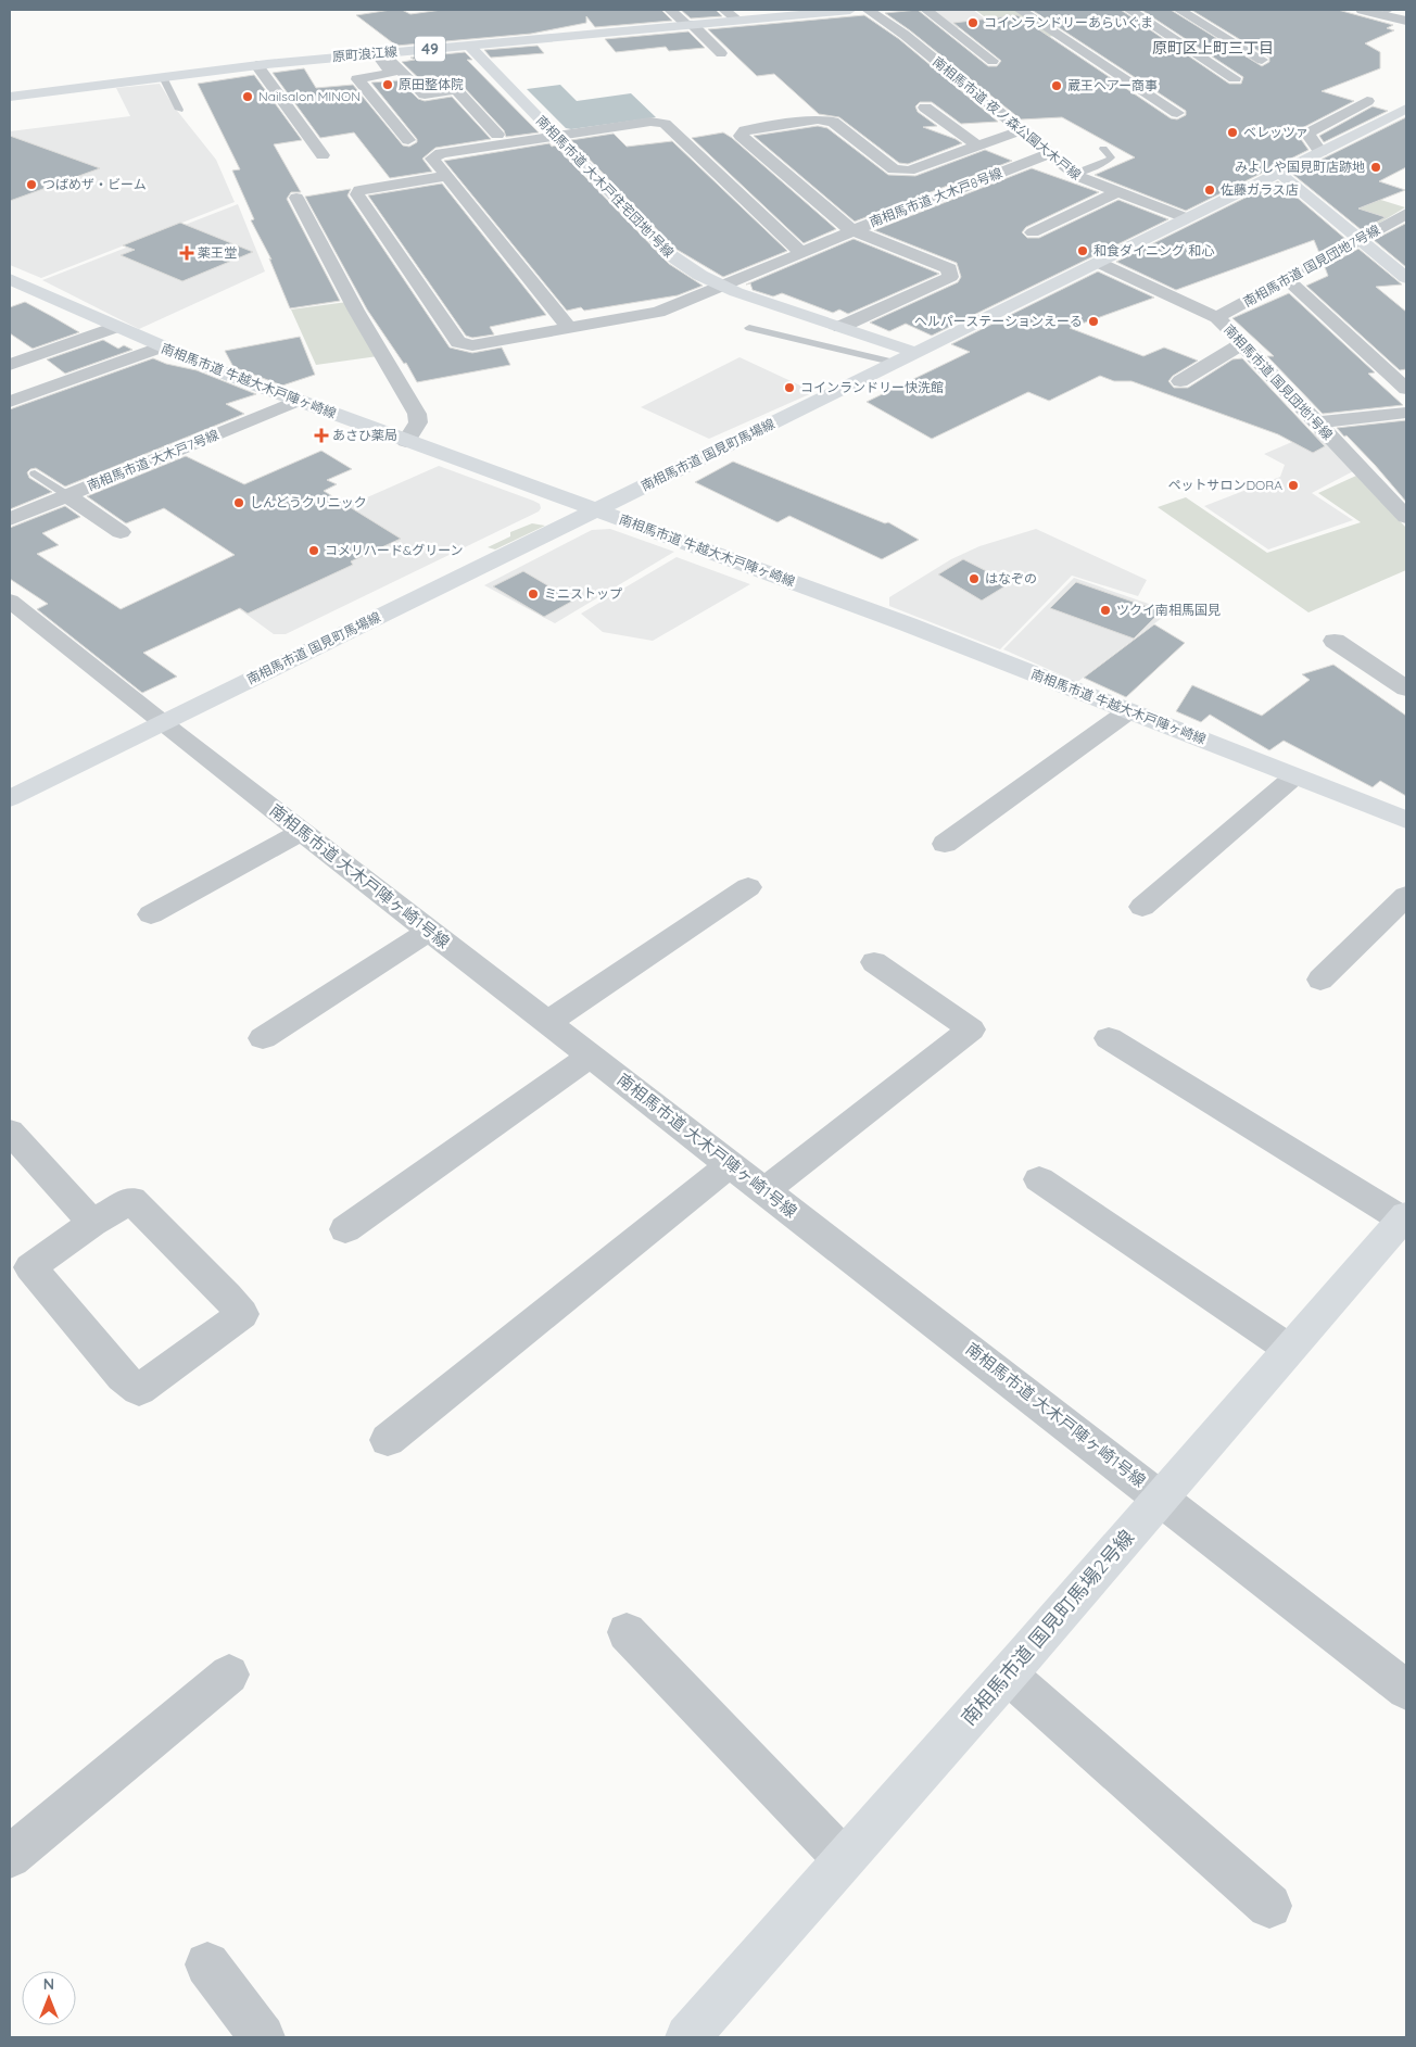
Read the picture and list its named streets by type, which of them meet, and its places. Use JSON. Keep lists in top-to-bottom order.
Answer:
{
  "streets": {
    "street": [
      "49",
      "原町浪江線",
      "南相馬市道 夜ノ森公園大木戸線",
      "南相馬市道 大木戸住宅団地1号線",
      "南相馬市道 大木戸8号線",
      "南相馬市道 国見団地7号線",
      "南相馬市道 牛越大木戸陣ヶ崎線",
      "南相馬市道 国見団地1号線",
      "南相馬市道 国見町馬場線",
      "南相馬市道 大木戸7号線",
      "南相馬市道 大木戸陣ヶ崎1号線",
      "南相馬市道 国見町馬場2号線"
    ]
  },
  "crossings": [
    ["原町浪江線", "南相馬市道 大木戸住宅団地1号線"],
    ["南相馬市道 夜ノ森公園大木戸線", "南相馬市道 大木戸8号線"],
    ["南相馬市道 夜ノ森公園大木戸線", "南相馬市道 国見町馬場線"],
    ["南相馬市道 大木戸住宅団地1号線", "南相馬市道 国見町馬場線"],
    ["南相馬市道 国見団地7号線", "南相馬市道 国見団地1号線"],
    ["南相馬市道 牛越大木戸陣ヶ崎線", "南相馬市道 国見町馬場線"],
    ["南相馬市道 牛越大木戸陣ヶ崎線", "南相馬市道 大木戸7号線"],
    ["南相馬市道 国見団地1号線", "南相馬市道 国見町馬場線"],
    ["南相馬市道 国見町馬場線", "南相馬市道 大木戸陣ヶ崎1号線"],
    ["南相馬市道 大木戸陣ヶ崎1号線", "南相馬市道 国見町馬場2号線"]
  ],
  "districts": ["原町区上町三丁目"],
  "places": {
    "other": [
      "コインランドリーあらいぐま",
      "原田整体院",
      "蔵王ヘアー商事",
      "Nailsalon MINON",
      "ベレッツァ",
      "みよしや国見町店跡地",
      "つばめザ・ビーム",
      "佐藤ガラス店",
      "和食ダイニング 和心",
      "ヘルパーステーションえーる",
      "コインランドリー快洗館",
      "ペットサロンDORA",
      "しんどうクリニック",
      "コメリハード&グリーン",
      "はなぞの",
      "ミニストップ",
      "ツクイ南相馬国見"
    ],
    "health": ["薬王堂", "あさひ薬局"]
  },
  "north": "top"
}
